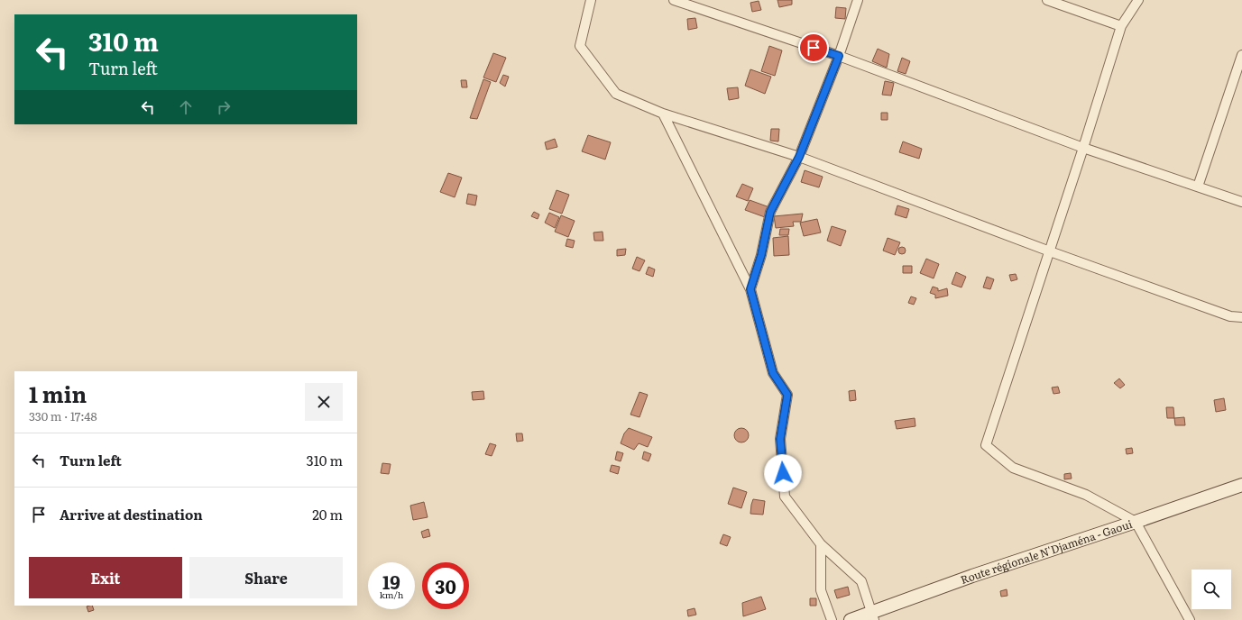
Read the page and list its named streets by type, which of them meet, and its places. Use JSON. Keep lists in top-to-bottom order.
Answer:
{
  "streets": {
    "street": ["Route régionale N'Djaména - Gaoui"]
  },
  "page": {
    "turn": ["310 m", "Turn left"],
    "heading": ["1 min", "330 m · 17:48"],
    "list": [
      {
        "name": "Turn left",
        "value": "310 m"
      },
      {
        "name": "Arrive at destination",
        "value": "20 m"
      }
    ],
    "buttons": ["Exit", "Share"],
    "speed": "19 km/h",
    "limit": "30"
  }
}
